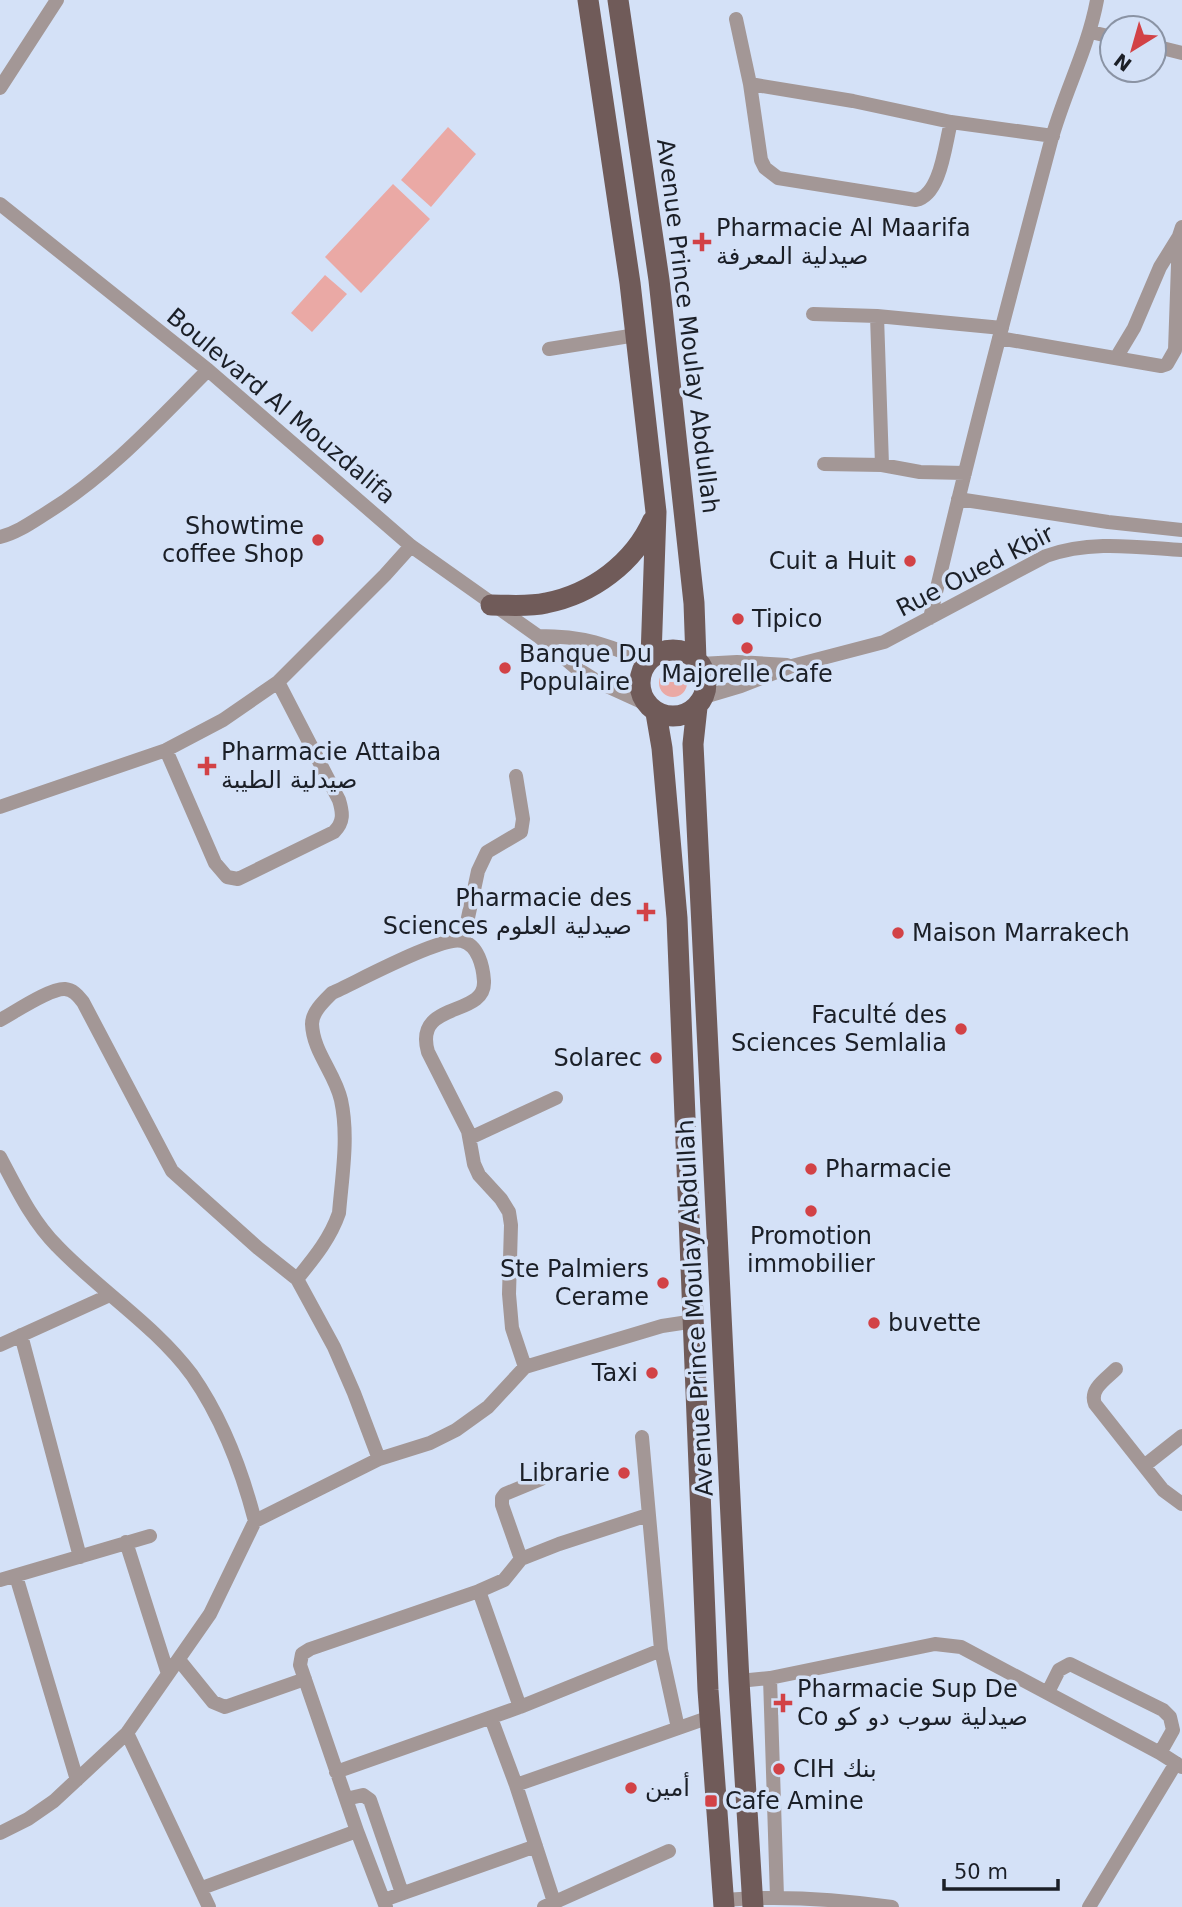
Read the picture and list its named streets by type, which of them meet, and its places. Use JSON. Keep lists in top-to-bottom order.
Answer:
{
  "streets": {
    "main road": ["Avenue Prince Moulay Abdullah"],
    "street": ["Boulevard Al Mouzdalifa", "Rue Oued Kbir"]
  },
  "crossings": [
    ["Avenue Prince Moulay Abdullah", "Boulevard Al Mouzdalifa"],
    ["Avenue Prince Moulay Abdullah", "Rue Oued Kbir"],
    ["Boulevard Al Mouzdalifa", "Rue Oued Kbir"]
  ],
  "places": {
    "health": [
      "Pharmacie Al Maarifa صيدلية المعرفة",
      "Pharmacie Attaiba صيدلية الطيبة",
      "Pharmacie des Sciences صيدلية العلوم",
      "Pharmacie Sup De Co صيدلية سوب دو كو"
    ],
    "other": [
      "Showtime coffee Shop",
      "Cuit a Huit",
      "Tipico",
      "Majorelle Cafe",
      "Banque Du Populaire",
      "Maison Marrakech",
      "Faculté des Sciences Semlalia",
      "Solarec",
      "Pharmacie",
      "Promotion immobilier",
      "Ste Palmiers Cerame",
      "buvette",
      "Taxi",
      "Librarie",
      "CIH بنك",
      "أمين"
    ],
    "transit": ["Cafe Amine"]
  },
  "scale_bar": "50 m",
  "north": "bottom left"
}
